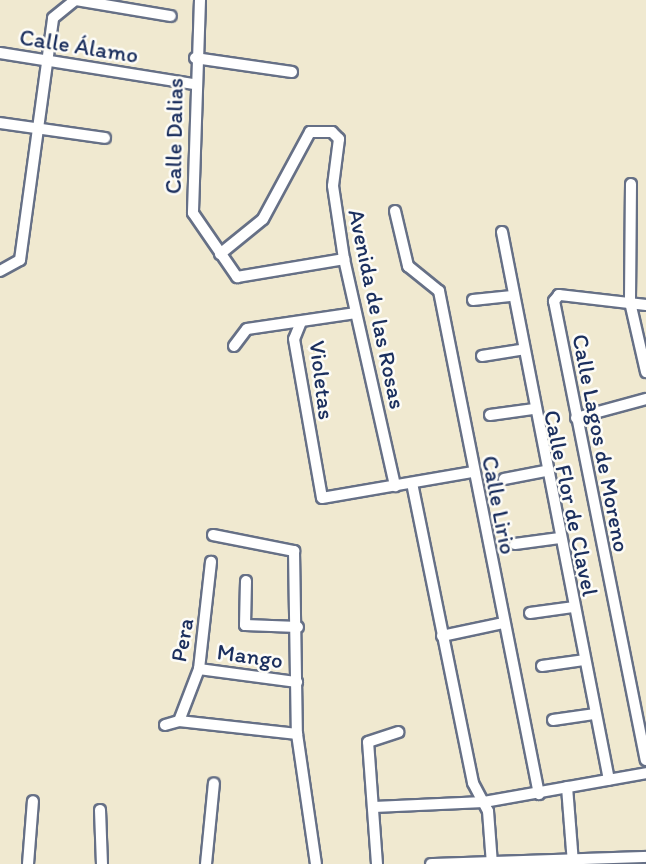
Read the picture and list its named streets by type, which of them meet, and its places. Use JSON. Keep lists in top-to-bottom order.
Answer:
{
  "streets": {
    "street": [
      "Calle Álamo",
      "Calle Dalias",
      "Avenida de las Rosas",
      "Violetas",
      "Calle Lagos de Moreno",
      "Calle Flor de Clavel",
      "Calle Lirio",
      "Pera",
      "Mango"
    ]
  },
  "crossings": [
    ["Calle Álamo", "Calle Dalias"],
    ["Calle Dalias", "Avenida de las Rosas"],
    ["Avenida de las Rosas", "Violetas"],
    ["Pera", "Mango"]
  ]
}
